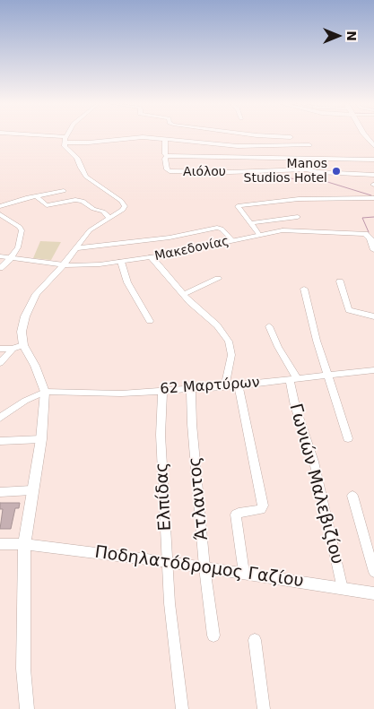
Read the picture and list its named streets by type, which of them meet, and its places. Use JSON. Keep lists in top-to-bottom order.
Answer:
{
  "streets": {
    "street": [
      "Αιόλου",
      "Μακεδονίας",
      "62 Μαρτύρων",
      "Γωνιών Μαλεβιζίου",
      "Ελπίδας",
      "Άτλαντος",
      "Ποδηλατόδρομος Γαζίου"
    ]
  },
  "crossings": [
    ["62 Μαρτύρων", "Γωνιών Μαλεβιζίου"],
    ["62 Μαρτύρων", "Ελπίδας"],
    ["62 Μαρτύρων", "Άτλαντος"],
    ["Γωνιών Μαλεβιζίου", "Ποδηλατόδρομος Γαζίου"],
    ["Ελπίδας", "Ποδηλατόδρομος Γαζίου"],
    ["Άτλαντος", "Ποδηλατόδρομος Γαζίου"]
  ],
  "places": ["Manos Studios Hotel"],
  "north": "right"
}
